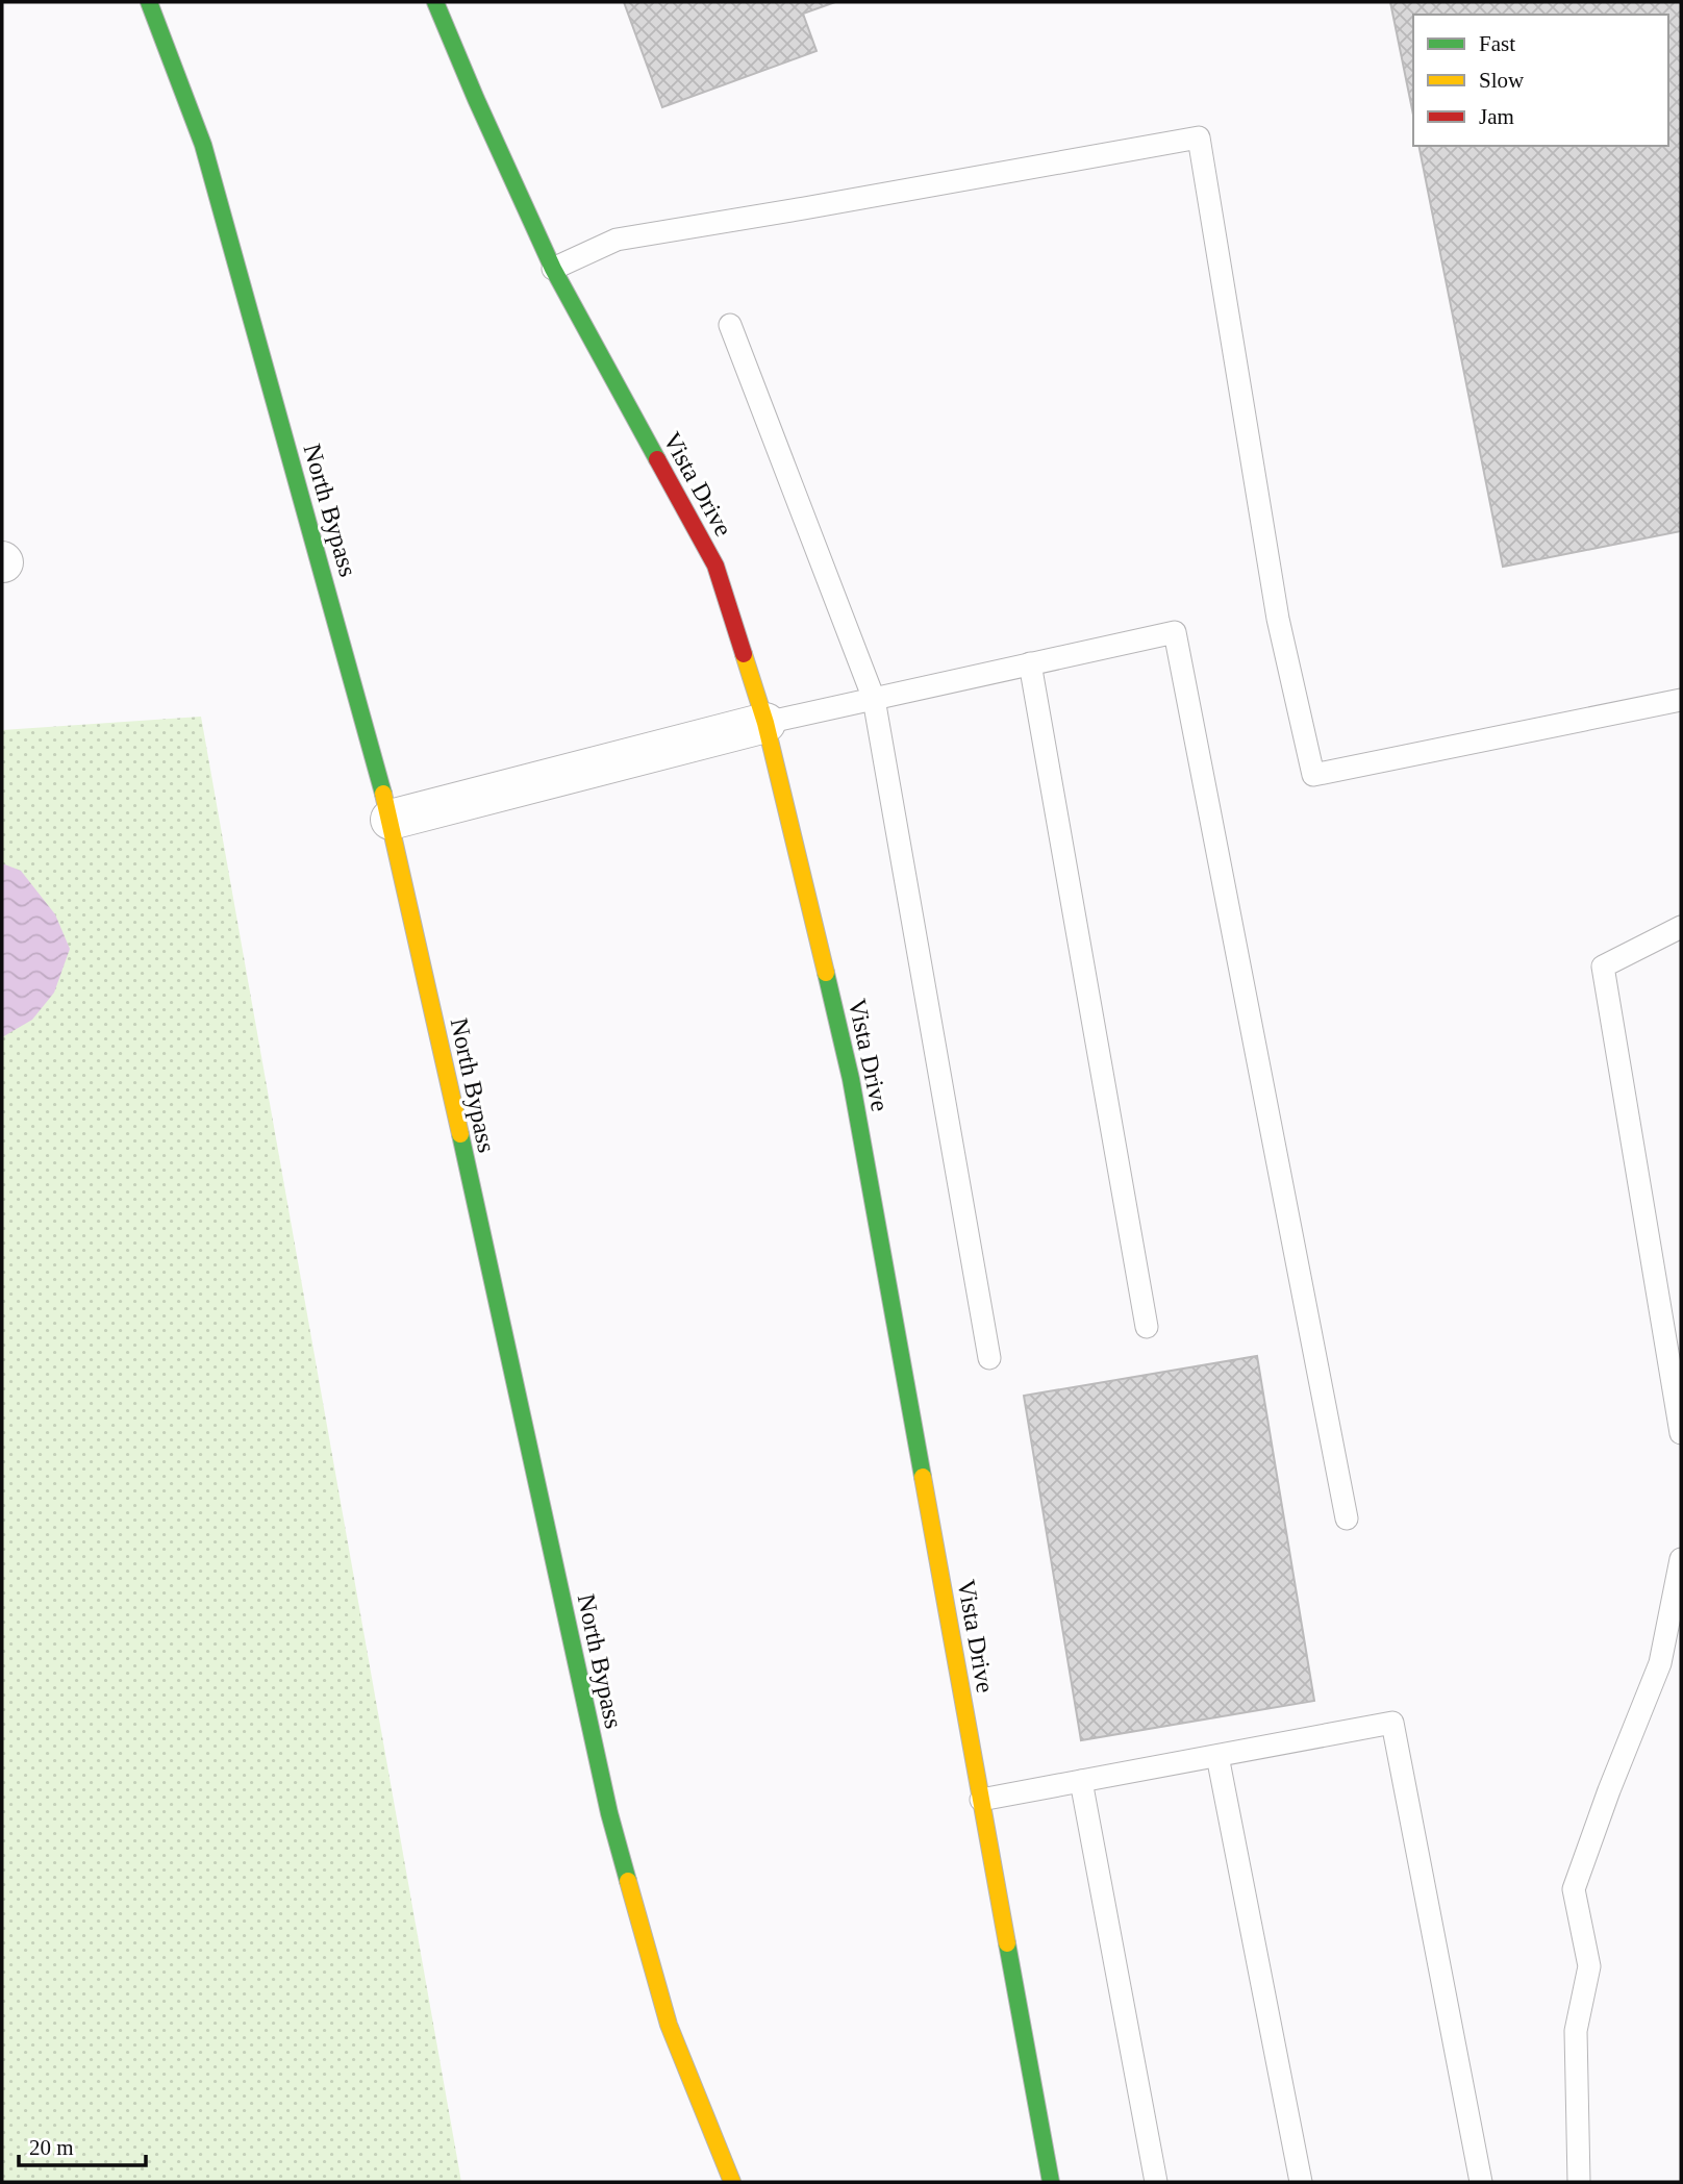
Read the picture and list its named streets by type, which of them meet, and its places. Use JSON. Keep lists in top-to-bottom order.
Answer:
{
  "streets": {
    "main road": ["Vista Drive", "North Bypass"]
  },
  "legend": ["Fast", "Slow", "Jam"],
  "scale_bar": "20 m"
}
